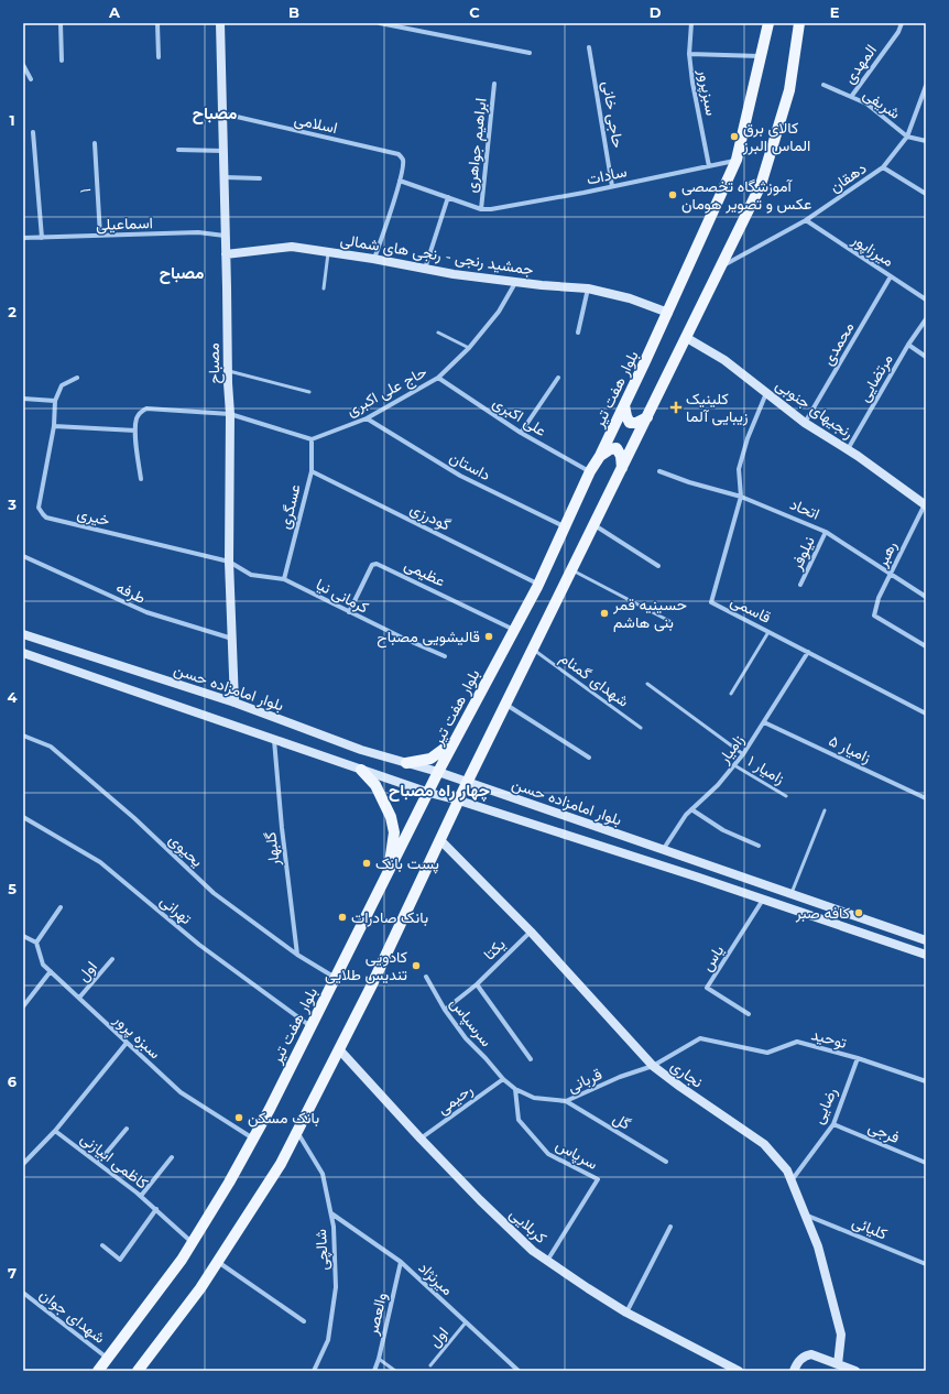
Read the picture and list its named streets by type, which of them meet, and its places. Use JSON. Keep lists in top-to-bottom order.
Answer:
{
  "streets": {
    "main road": ["بلوار هفت تیر"],
    "street": [
      "المهدی",
      "سبزپرور",
      "شریفی",
      "حاجی خانی",
      "اسلامی",
      "ابراهیم جواهری",
      "سادات",
      "دهقان",
      "۱",
      "اسماعیلی",
      "میرزاپور",
      "جمشید رنجی - رنجی های شمالی",
      "محمدی",
      "مصباح",
      "مرتضایی",
      "حاج علی اکبری",
      "رنجیهای جنوبی",
      "علی اکبری",
      "داستان",
      "عسگری",
      "اتحاد",
      "خیری",
      "گودرزی",
      "نیلوفر",
      "رهبر",
      "عظیمی",
      "طرفه",
      "کرمانی نیا",
      "قاسمی",
      "بلوار امامزاده حسن",
      "زامیار",
      "زامیار ۵",
      "گلبهار",
      "یحیوی",
      "تهرانی",
      "یکتا",
      "یاس",
      "اول",
      "سرسپاس",
      "سبزه پرور",
      "توحید",
      "نجاری",
      "قربانی",
      "رحیمی",
      "رضایی",
      "گل",
      "فرجی",
      "سرپاس",
      "کاظمی ابیازنی",
      "کربلایی",
      "کلیائی",
      "شالچی",
      "میرنژاد",
      "والعصر",
      "شهدای جوان"
    ],
    "lane": ["شهدای گمنام", "زامیار ۱"]
  },
  "crossings": [
    ["المهدی", "شریفی"],
    ["سبزپرور", "سادات"],
    ["شریفی", "دهقان"],
    ["حاجی خانی", "سادات"],
    ["اسلامی", "مصباح"],
    ["ابراهیم جواهری", "سادات"],
    ["سادات", "بلوار هفت تیر"],
    ["دهقان", "میرزاپور"],
    ["۱", "اسماعیلی"],
    ["اسماعیلی", "مصباح"],
    ["میرزاپور", "محمدی"],
    ["جمشید رنجی - رنجی های شمالی", "مصباح"],
    ["جمشید رنجی - رنجی های شمالی", "بلوار هفت تیر"],
    ["جمشید رنجی - رنجی های شمالی", "حاج علی اکبری"],
    ["محمدی", "رنجیهای جنوبی"],
    ["مصباح", "خیری"],
    ["مصباح", "طرفه"],
    ["مصباح", "کرمانی نیا"],
    ["مصباح", "بلوار امامزاده حسن"],
    ["مرتضایی", "رنجیهای جنوبی"],
    ["بلوار هفت تیر", "علی اکبری"],
    ["بلوار هفت تیر", "داستان"],
    ["بلوار هفت تیر", "گودرزی"],
    ["بلوار هفت تیر", "عظیمی"],
    ["بلوار هفت تیر", "بلوار امامزاده حسن"],
    ["بلوار هفت تیر", "یحیوی"],
    ["بلوار هفت تیر", "تهرانی"],
    ["بلوار هفت تیر", "سبزه پرور"],
    ["بلوار هفت تیر", "کاظمی ابیازنی"],
    ["بلوار هفت تیر", "شهدای جوان"],
    ["حاج علی اکبری", "علی اکبری"],
    ["حاج علی اکبری", "داستان"],
    ["حاج علی اکبری", "عسگری"],
    ["رنجیهای جنوبی", "رهبر"],
    ["رنجیهای جنوبی", "قاسمی"],
    ["عسگری", "گودرزی"],
    ["عسگری", "کرمانی نیا"],
    ["اتحاد", "نیلوفر"],
    ["اتحاد", "رهبر"],
    ["اتحاد", "قاسمی"],
    ["خیری", "کرمانی نیا"],
    ["عظیمی", "کرمانی نیا"],
    ["قاسمی", "زامیار"],
    ["بلوار امامزاده حسن", "زامیار"],
    ["بلوار امامزاده حسن", "گلبهار"],
    ["بلوار امامزاده حسن", "یاس"],
    ["زامیار", "زامیار ۵"],
    ["زامیار", "زامیار ۱"],
    ["گلبهار", "یحیوی"],
    ["یکتا", "سرسپاس"],
    ["یکتا", "نجاری"],
    ["اول", "سبزه پرور"],
    ["اول", "میرنژاد"],
    ["سرسپاس", "قربانی"],
    ["سرسپاس", "رحیمی"],
    ["توحید", "نجاری"],
    ["توحید", "قربانی"],
    ["توحید", "رضایی"],
    ["نجاری", "قربانی"],
    ["نجاری", "رضایی"],
    ["نجاری", "کلیائی"],
    ["قربانی", "رحیمی"],
    ["قربانی", "گل"],
    ["قربانی", "سرپاس"],
    ["رحیمی", "کربلایی"],
    ["رضایی", "فرجی"],
    ["سرپاس", "کربلایی"],
    ["شالچی", "میرنژاد"],
    ["میرنژاد", "والعصر"]
  ],
  "districts": ["مصباح", "مصباح", "چهار راه مصباح"],
  "places": {
    "other": [
      "کالای برق الماس البرز",
      "آموزشگاه تخصصی عکس و تصویر هومان",
      "حسینیه قمر بنی هاشم",
      "قالیشویی مصباح",
      "پست بانک",
      "کافه صبر",
      "بانک صادرات",
      "کادویی تندیس طلایی",
      "بانک مسکن"
    ],
    "health": ["کلینیک زیبایی آلما"]
  },
  "grid": {
    "columns": [
      "A",
      "B",
      "C",
      "D",
      "E"
    ],
    "rows": [
      "1",
      "2",
      "3",
      "4",
      "5",
      "6",
      "7"
    ]
  }
}
